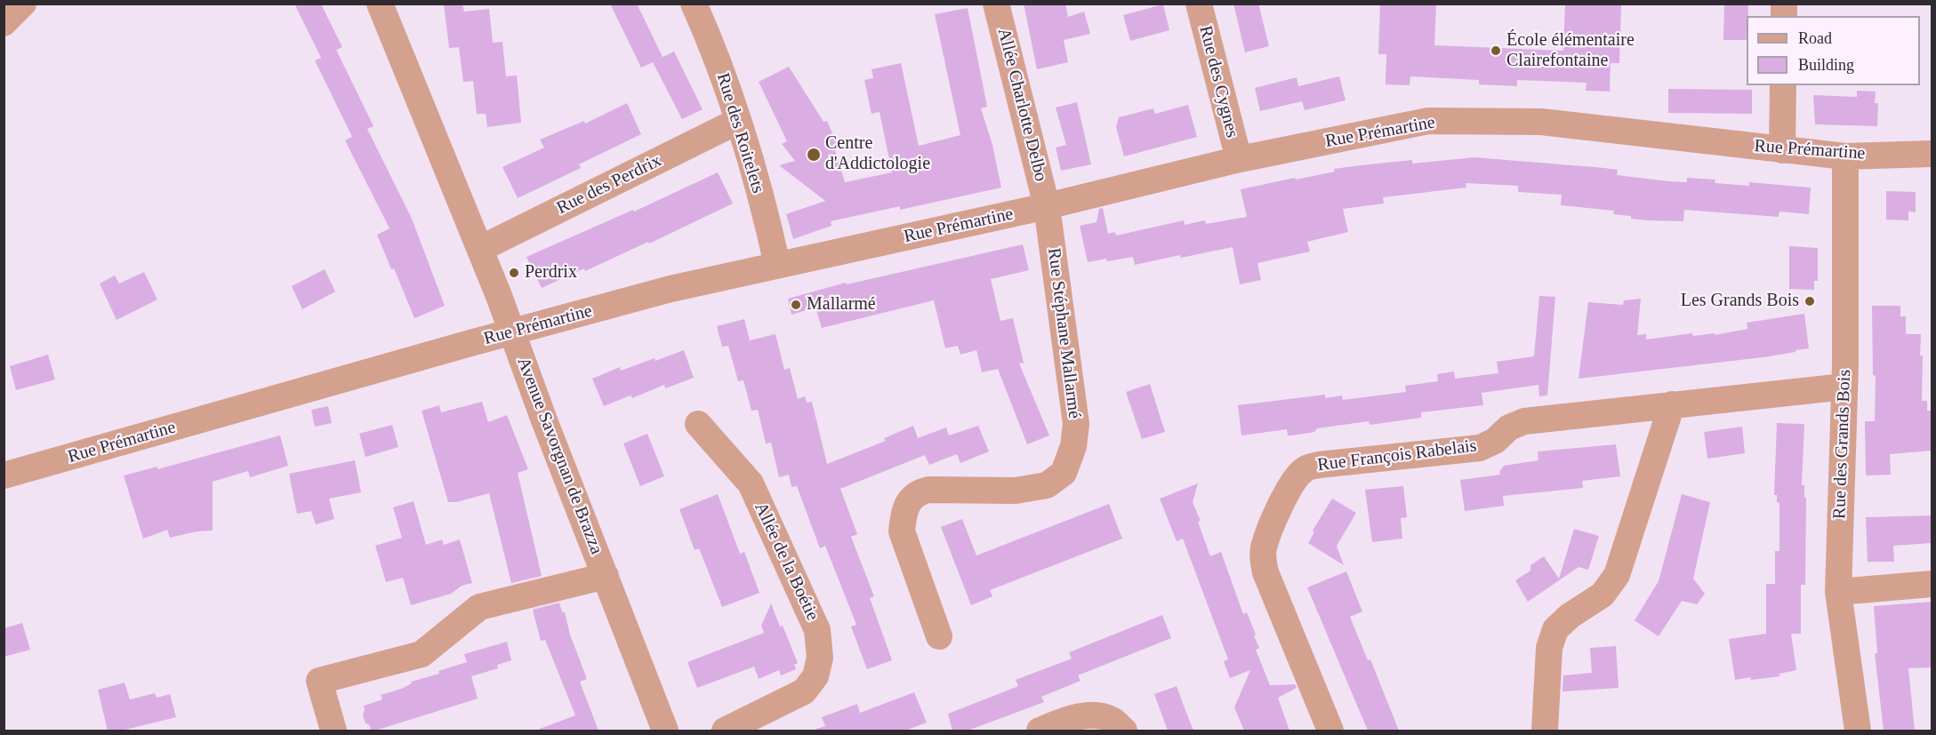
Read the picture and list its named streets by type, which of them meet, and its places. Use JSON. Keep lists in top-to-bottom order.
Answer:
{
  "streets": {
    "street": [
      "Rue des Cygnes",
      "Allée Charlotte Delbo",
      "Rue Prémartine",
      "Rue des Roitelets",
      "Rue des Perdrix",
      "Rue Stéphane Mallarmé",
      "Rue des Grands Bois",
      "Avenue Savorgnan de Brazza",
      "Rue François Rabelais",
      "Allée de la Boétie"
    ]
  },
  "crossings": [
    ["Rue des Cygnes", "Rue Prémartine"],
    ["Allée Charlotte Delbo", "Rue Prémartine"],
    ["Allée Charlotte Delbo", "Rue Stéphane Mallarmé"],
    ["Rue Prémartine", "Rue des Roitelets"],
    ["Rue Prémartine", "Rue Stéphane Mallarmé"],
    ["Rue Prémartine", "Rue des Grands Bois"],
    ["Rue Prémartine", "Avenue Savorgnan de Brazza"],
    ["Rue des Roitelets", "Rue des Perdrix"],
    ["Rue des Perdrix", "Avenue Savorgnan de Brazza"],
    ["Rue des Grands Bois", "Rue François Rabelais"]
  ],
  "places": [
    "École élémentaire Clairefontaine",
    "Centre d'Addictologie",
    "Perdrix",
    "Les Grands Bois",
    "Mallarmé"
  ],
  "legend": ["Road", "Building"]
}
